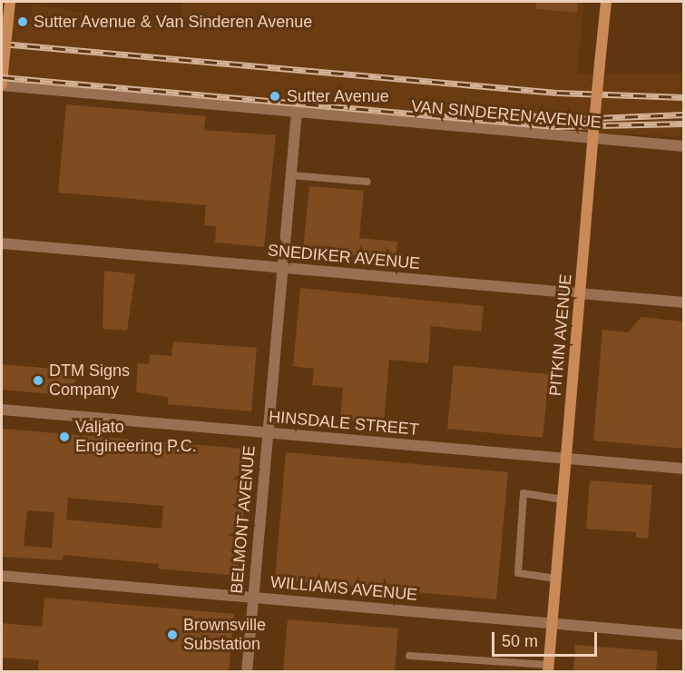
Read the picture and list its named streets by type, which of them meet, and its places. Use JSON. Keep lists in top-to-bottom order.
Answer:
{
  "streets": {
    "street": [
      "VAN SINDEREN AVENUE",
      "SNEDIKER AVENUE",
      "PITKIN AVENUE",
      "HINSDALE STREET",
      "BELMONT AVENUE",
      "WILLIAMS AVENUE"
    ]
  },
  "crossings": [
    ["VAN SINDEREN AVENUE", "PITKIN AVENUE"],
    ["VAN SINDEREN AVENUE", "BELMONT AVENUE"],
    ["SNEDIKER AVENUE", "PITKIN AVENUE"],
    ["SNEDIKER AVENUE", "BELMONT AVENUE"],
    ["PITKIN AVENUE", "HINSDALE STREET"],
    ["PITKIN AVENUE", "WILLIAMS AVENUE"],
    ["HINSDALE STREET", "BELMONT AVENUE"],
    ["BELMONT AVENUE", "WILLIAMS AVENUE"]
  ],
  "places": [
    "Sutter Avenue & Van Sinderen Avenue",
    "Sutter Avenue",
    "DTM Signs Company",
    "Valjato Engineering P.C.",
    "Brownsville Substation"
  ],
  "scale_bar": "50 m"
}
